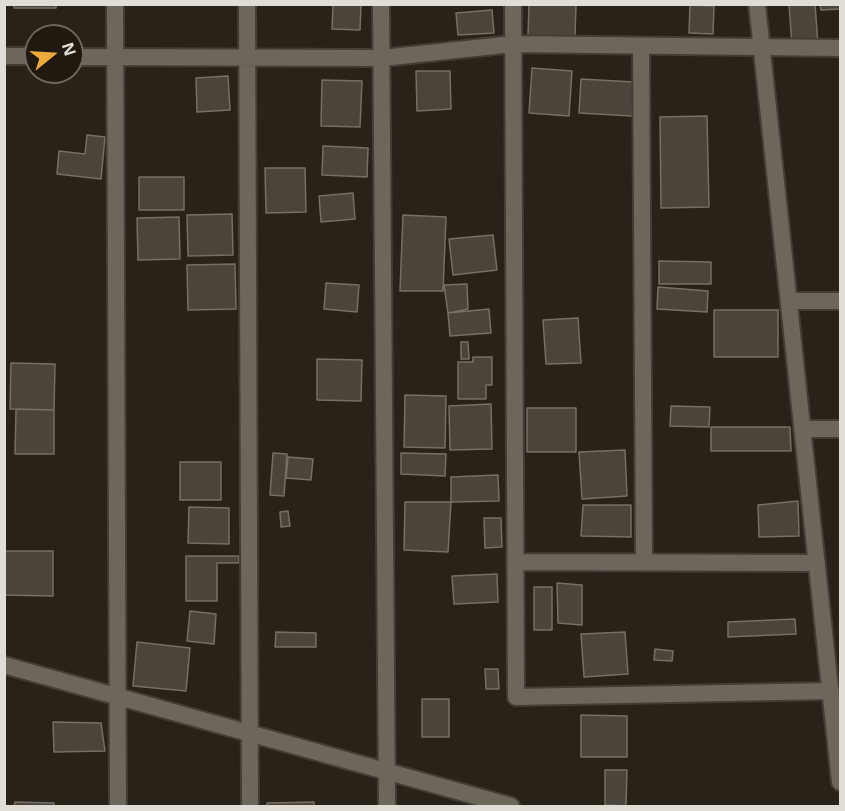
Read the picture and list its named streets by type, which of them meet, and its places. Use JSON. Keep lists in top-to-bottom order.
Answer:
{
  "north": "right"
}
